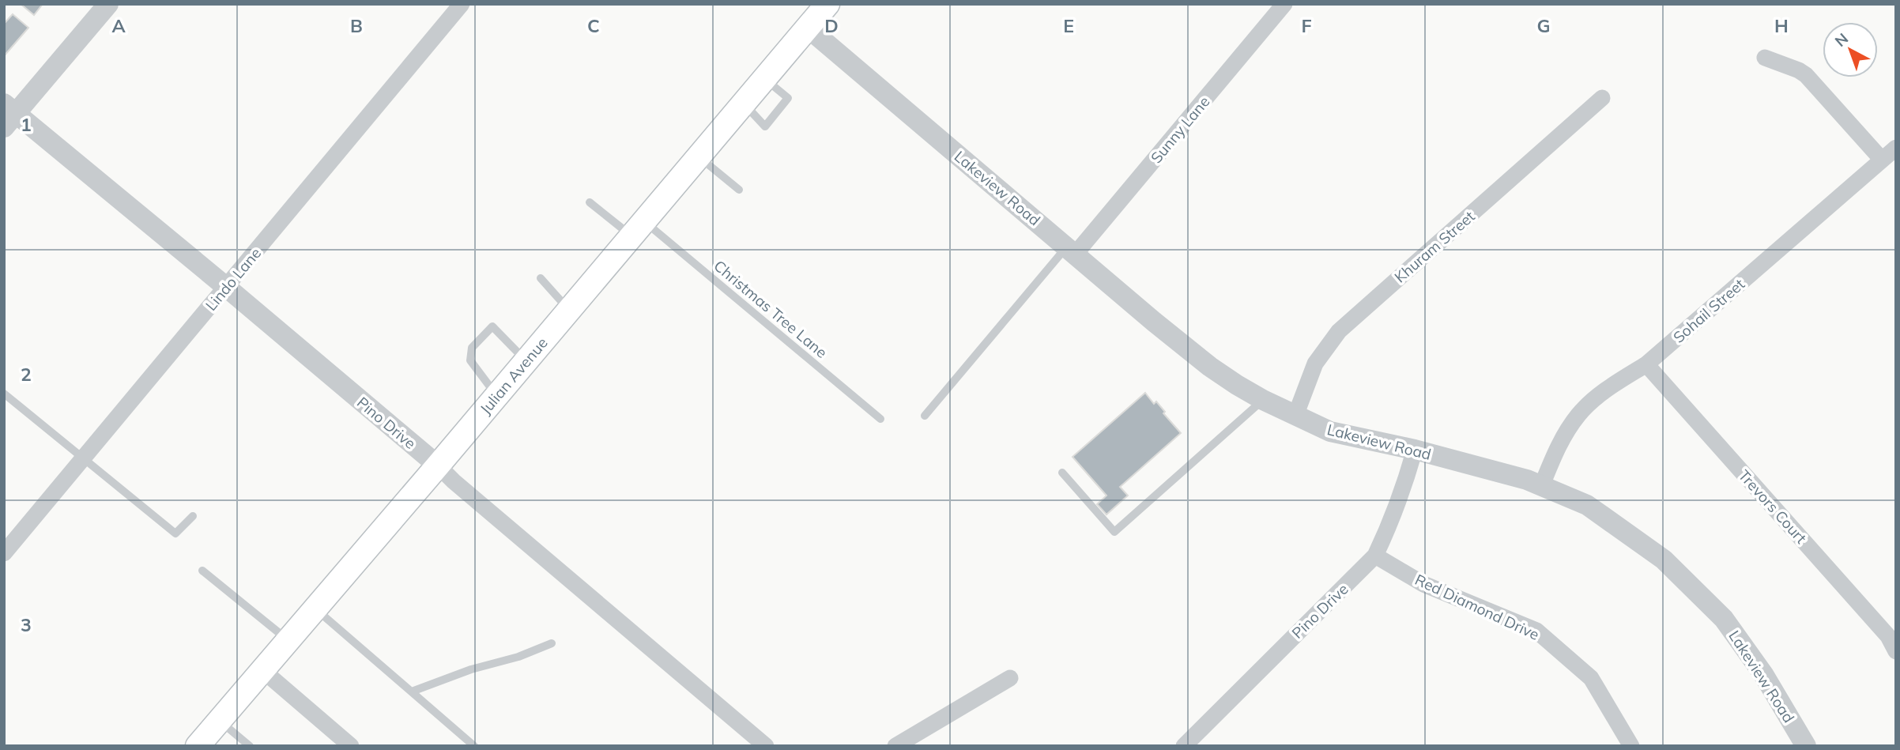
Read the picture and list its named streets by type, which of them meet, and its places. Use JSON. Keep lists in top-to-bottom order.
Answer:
{
  "streets": {
    "main road": ["Julian Avenue"],
    "street": [
      "Sunny Lane",
      "Lakeview Road",
      "Khuram Street",
      "Lindo Lane",
      "Sohail Street",
      "Pino Drive",
      "Trevors Court",
      "Red Diamond Drive"
    ],
    "lane": ["Christmas Tree Lane"]
  },
  "crossings": [
    ["Sunny Lane", "Lakeview Road"],
    ["Lakeview Road", "Khuram Street"],
    ["Lakeview Road", "Sohail Street"],
    ["Lakeview Road", "Julian Avenue"],
    ["Lakeview Road", "Pino Drive"],
    ["Lindo Lane", "Pino Drive"],
    ["Christmas Tree Lane", "Julian Avenue"],
    ["Sohail Street", "Trevors Court"],
    ["Julian Avenue", "Pino Drive"],
    ["Pino Drive", "Red Diamond Drive"]
  ],
  "north": "top left",
  "grid": {
    "columns": [
      "A",
      "B",
      "C",
      "D",
      "E",
      "F",
      "G",
      "H"
    ],
    "rows": ["1", "2", "3"]
  }
}
